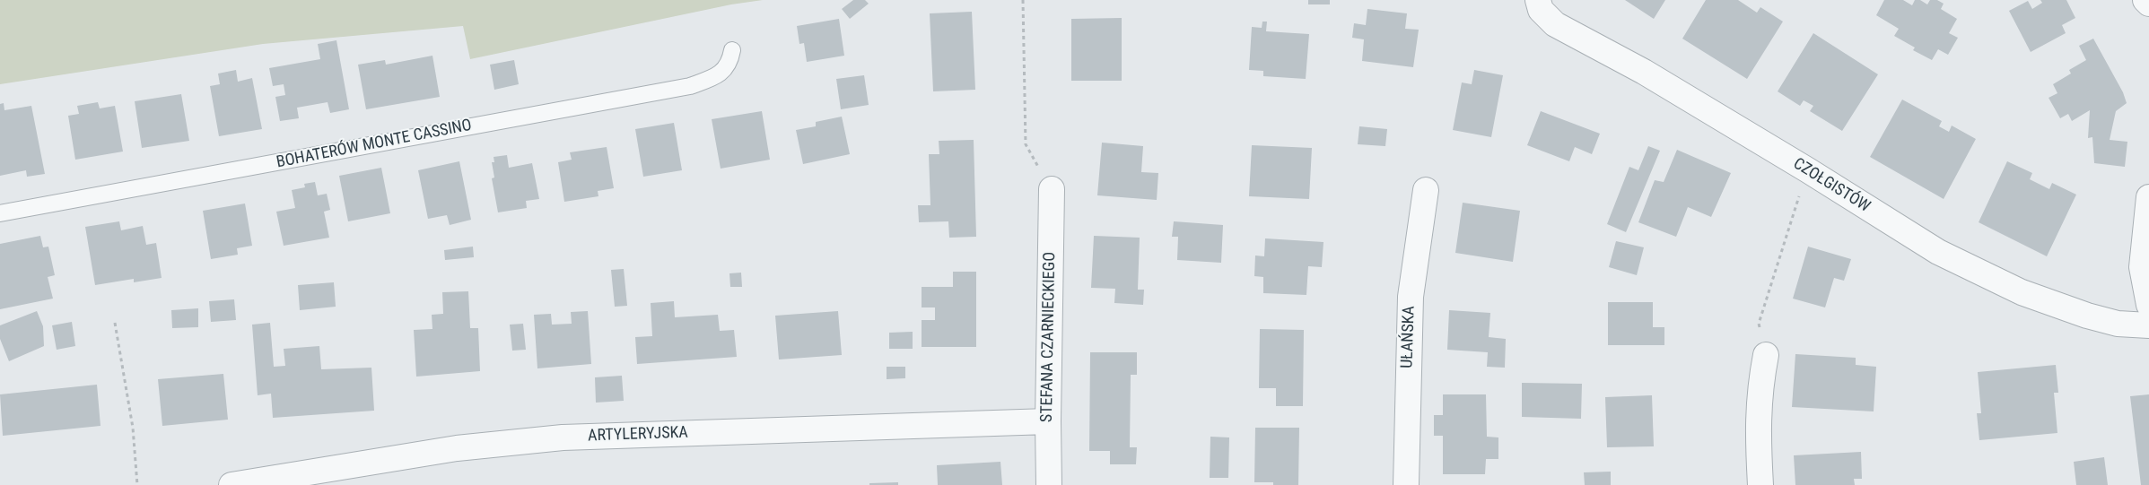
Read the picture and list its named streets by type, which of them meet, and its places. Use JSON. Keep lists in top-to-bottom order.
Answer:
{
  "streets": {
    "street": [
      "CZOŁGISTÓW",
      "STEFANA CZARNIECKIEGO",
      "UŁAŃSKA",
      "ARTYLERYJSKA"
    ],
    "lane": ["BOHATERÓW MONTE CASSINO"]
  },
  "crossings": [
    ["STEFANA CZARNIECKIEGO", "ARTYLERYJSKA"]
  ]
}
